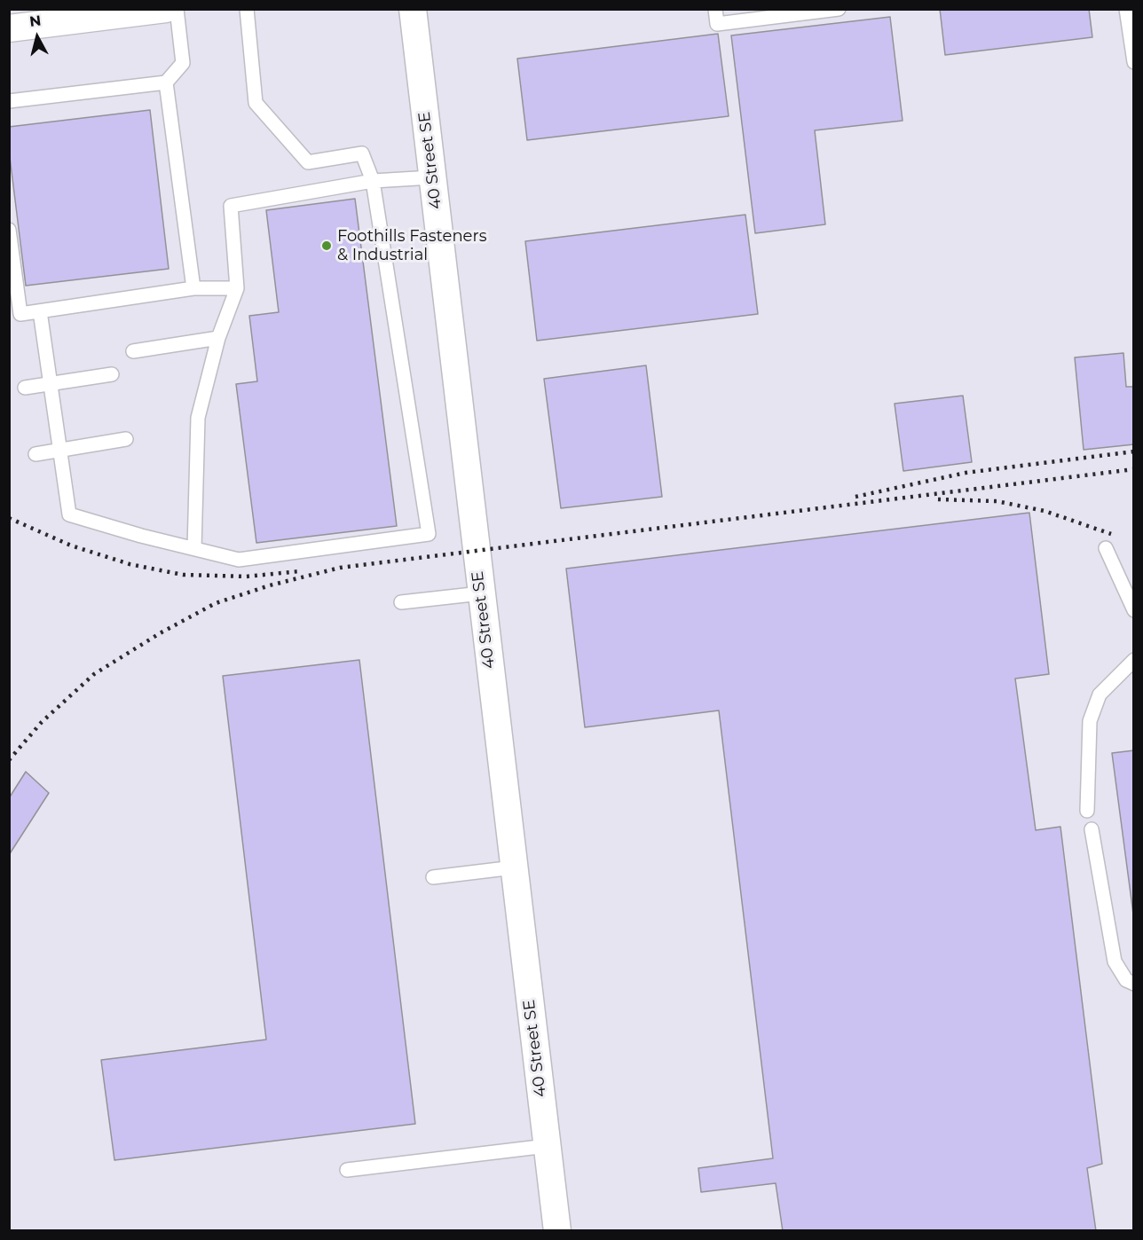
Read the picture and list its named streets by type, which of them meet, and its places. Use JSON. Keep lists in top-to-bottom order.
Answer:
{
  "streets": {
    "street": ["40 Street SE"]
  },
  "places": ["Foothills Fasteners & Industrial"],
  "north": "top"
}
